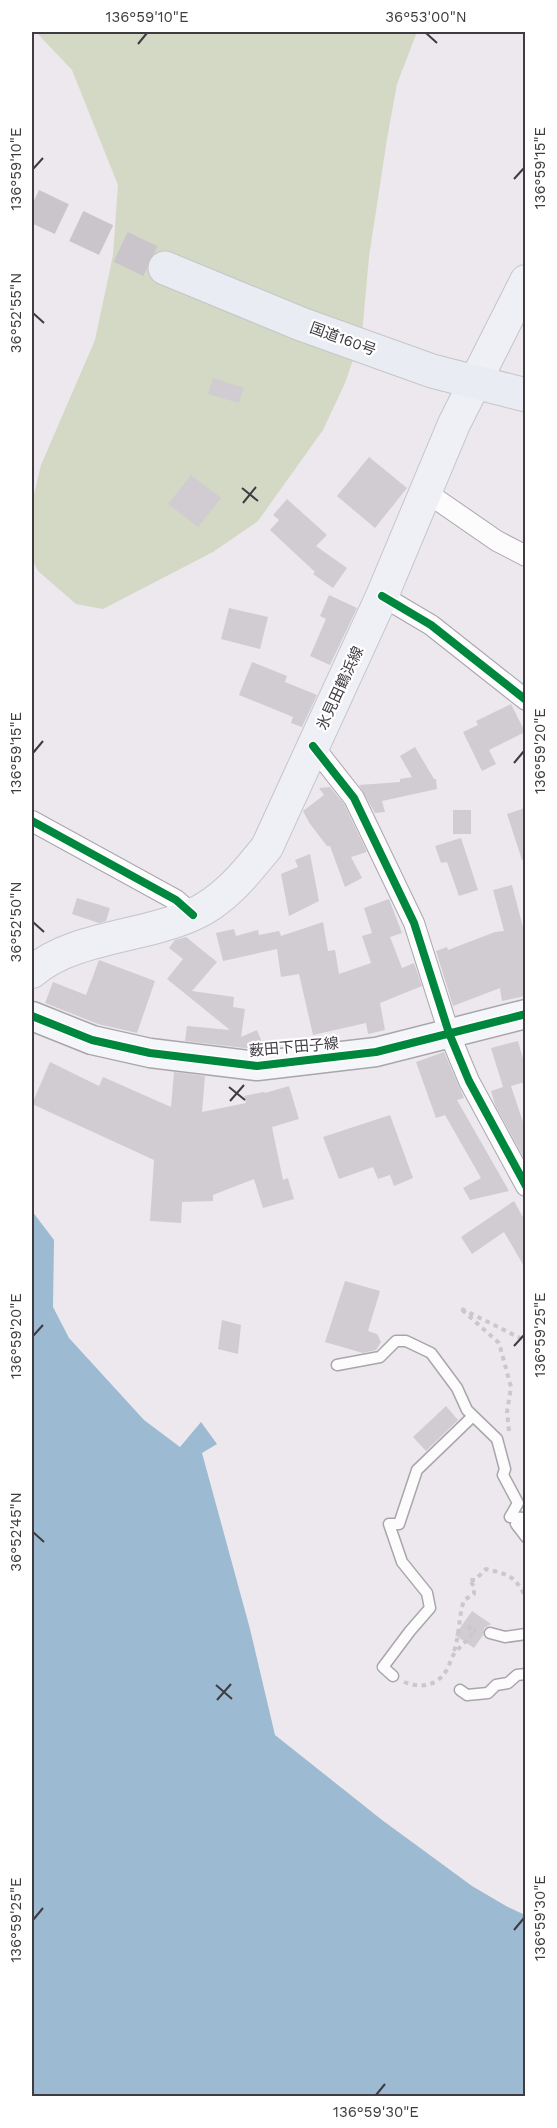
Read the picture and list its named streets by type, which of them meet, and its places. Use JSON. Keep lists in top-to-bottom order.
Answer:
{
  "streets": {
    "highway": ["国道160号"],
    "main road": ["氷見田鶴浜線", "薮田下田子線"]
  },
  "crossings": [
    ["国道160号", "氷見田鶴浜線"]
  ],
  "coordinates": [
    "136°59'10\"E",
    "36°53'00\"N",
    "136°59'15\"E",
    "36°52'55\"N",
    "136°59'20\"E",
    "36°52'50\"N",
    "136°59'25\"E",
    "36°52'45\"N",
    "136°59'30\"E"
  ]
}
